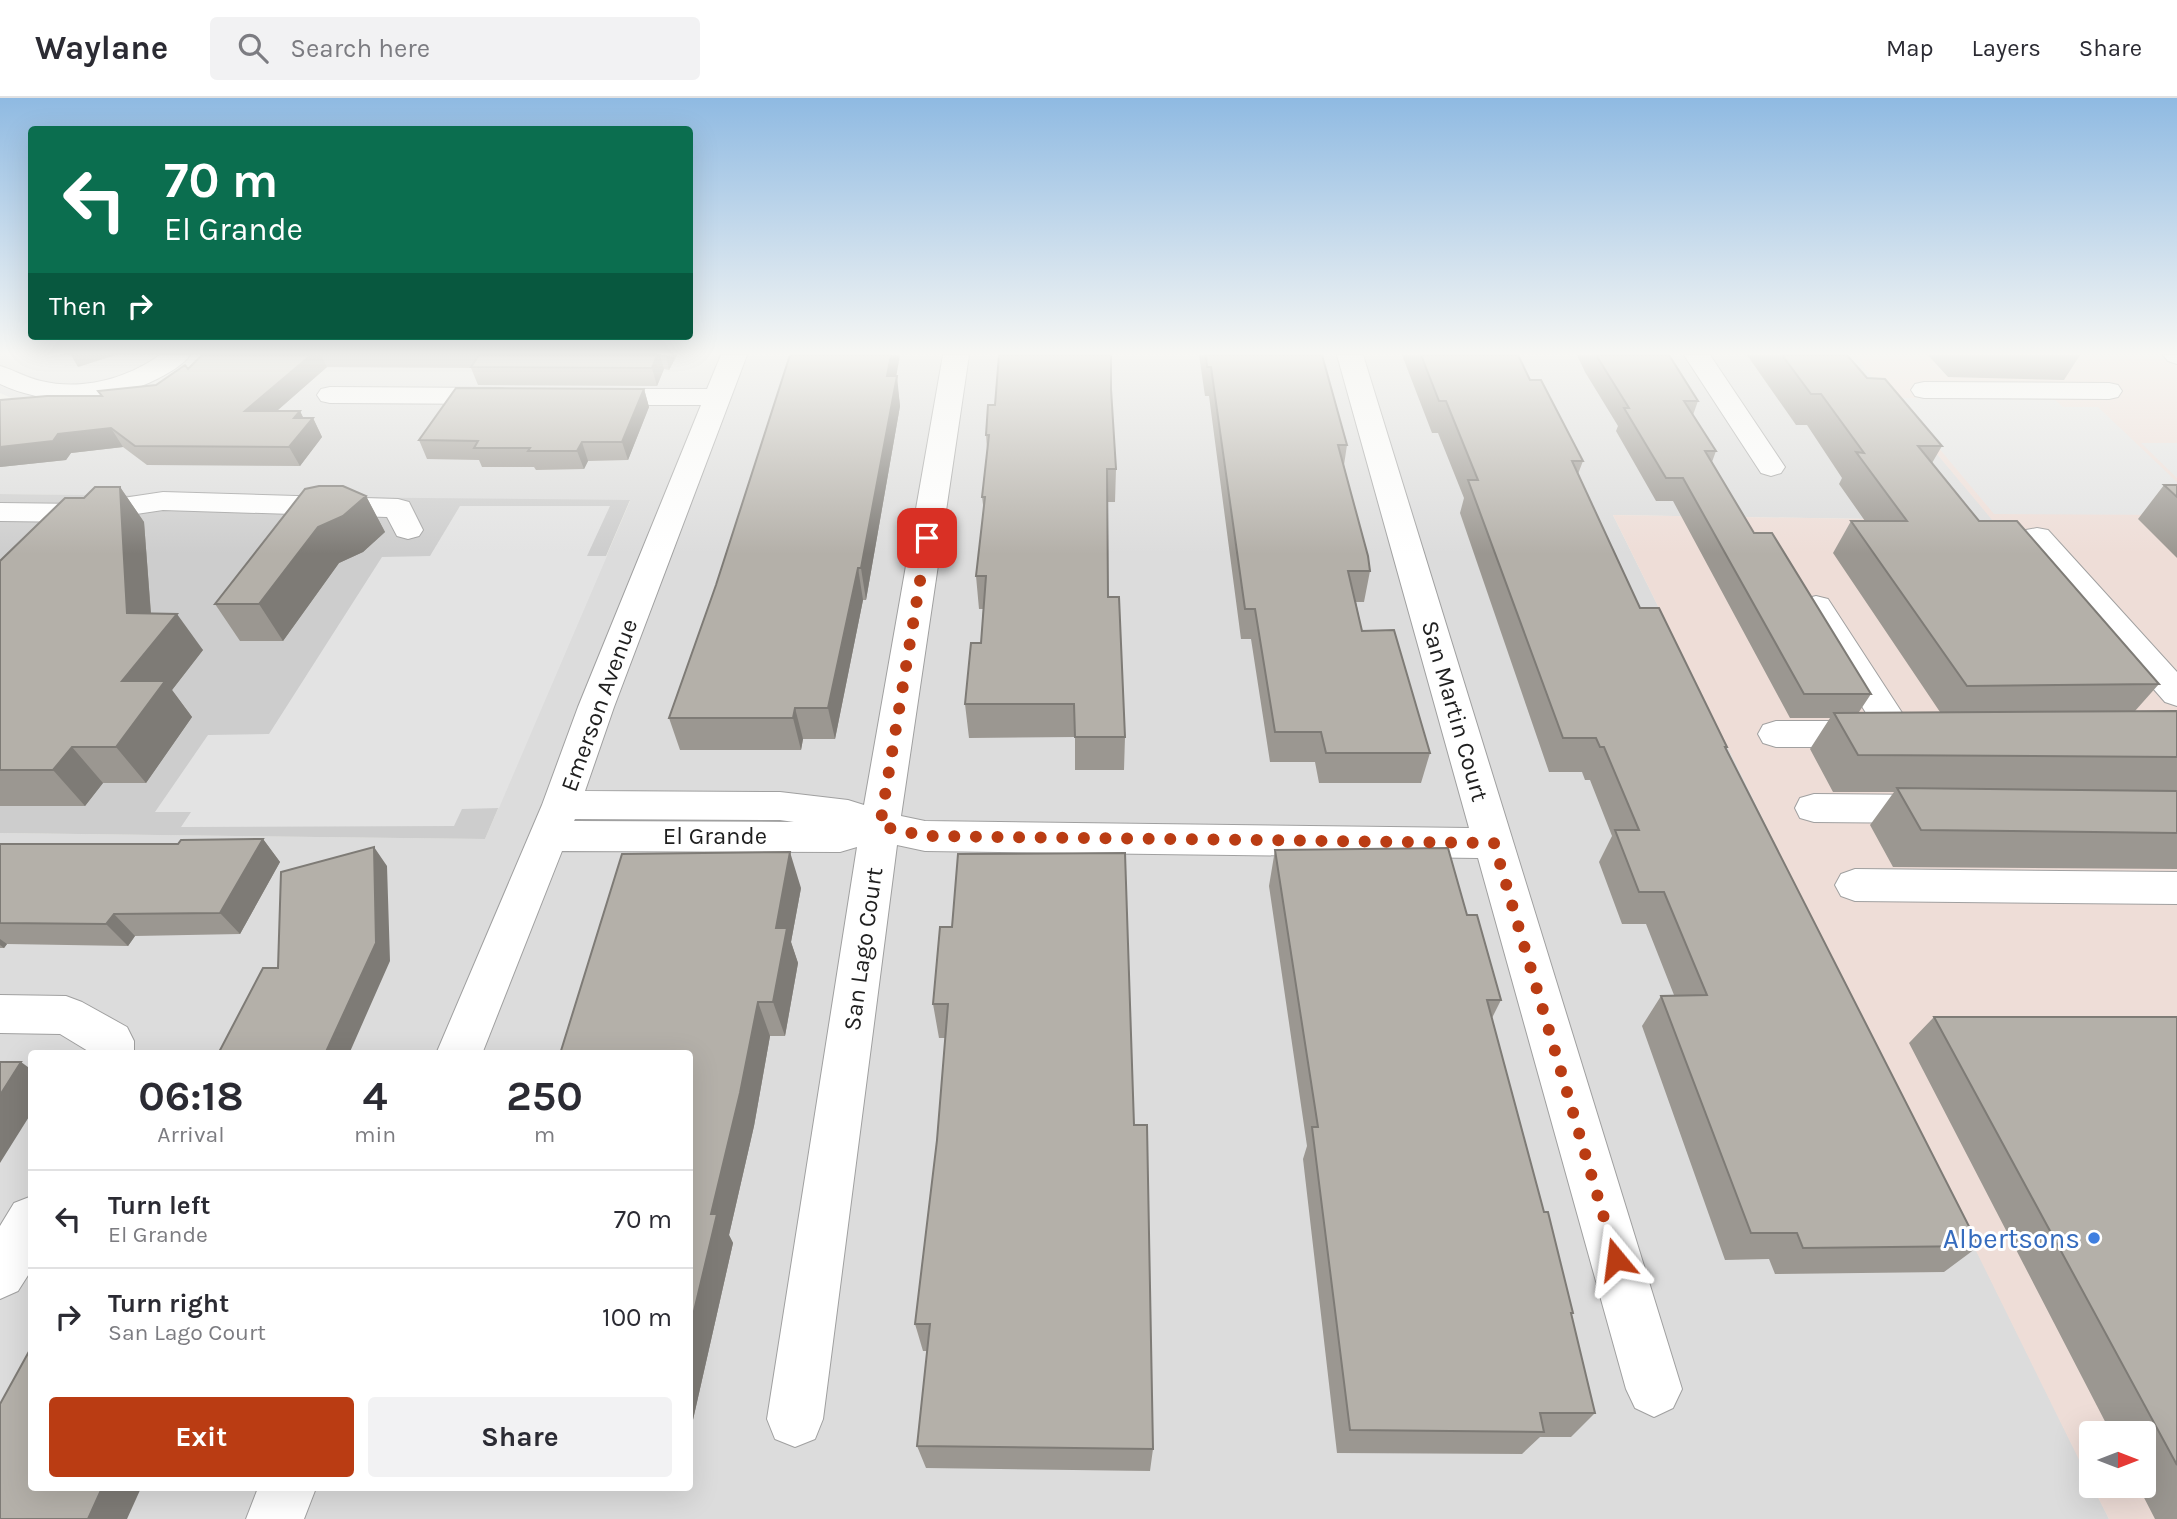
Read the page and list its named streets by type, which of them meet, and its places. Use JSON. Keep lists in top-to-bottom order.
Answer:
{
  "streets": {
    "street": [
      "Emerson Avenue",
      "San Martin Court",
      "El Grande",
      "San Lago Court"
    ]
  },
  "crossings": [
    ["Emerson Avenue", "El Grande"],
    ["San Martin Court", "El Grande"],
    ["El Grande", "San Lago Court"]
  ],
  "places": ["Albertsons"],
  "north": "right",
  "page": {
    "header": "Waylane",
    "search": "Search here",
    "nav": ["Map", "Layers", "Share"],
    "turn": ["70 m", "El Grande"],
    "then": "Then",
    "eta": [
      "06:18",
      "Arrival",
      "4",
      "min",
      "250",
      "m"
    ],
    "list": [
      {
        "name": "Turn left",
        "note": "El Grande",
        "value": "70 m"
      },
      {
        "name": "Turn right",
        "note": "San Lago Court",
        "value": "100 m"
      }
    ],
    "buttons": ["Exit", "Share"]
  }
}
